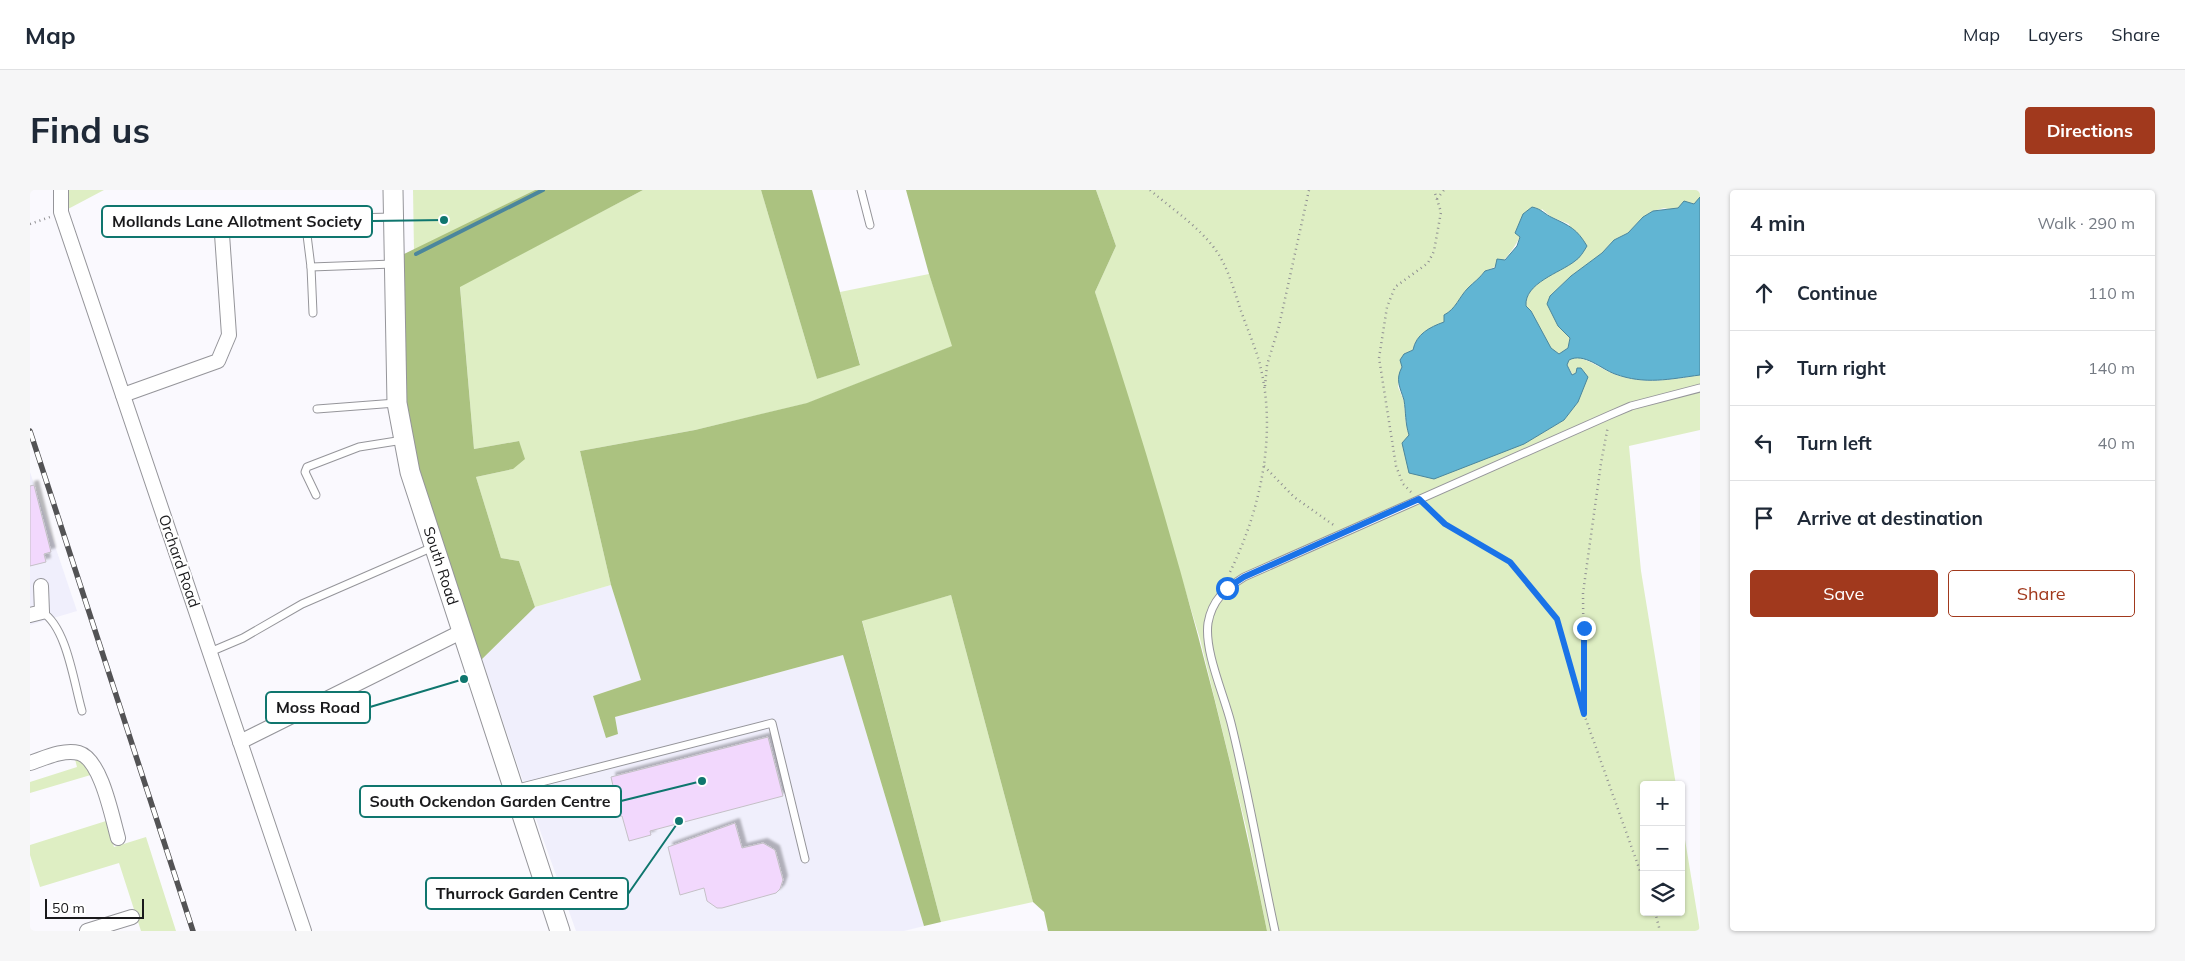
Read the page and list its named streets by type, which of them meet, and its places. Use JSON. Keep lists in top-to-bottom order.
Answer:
{
  "streets": {
    "main road": ["South Road"],
    "street": ["Orchard Road"]
  },
  "places": [
    "Mollands Lane Allotment Society",
    "Moss Road",
    "South Ockendon Garden Centre",
    "Thurrock Garden Centre"
  ],
  "scale_bar": "50 m",
  "page": {
    "header": "Map",
    "nav": ["Map", "Layers", "Share"],
    "buttons": [
      "Directions",
      ["Save", "Share"]
    ],
    "title": "Find us",
    "heading": ["4 min", "Walk · 290 m"],
    "list": [
      ["Continue", "110 m"],
      ["Turn right", "140 m"],
      ["Turn left", "40 m"],
      "Arrive at destination"
    ],
    "map_buttons": ["+", "−"],
    "scale": "50 m"
  }
}
